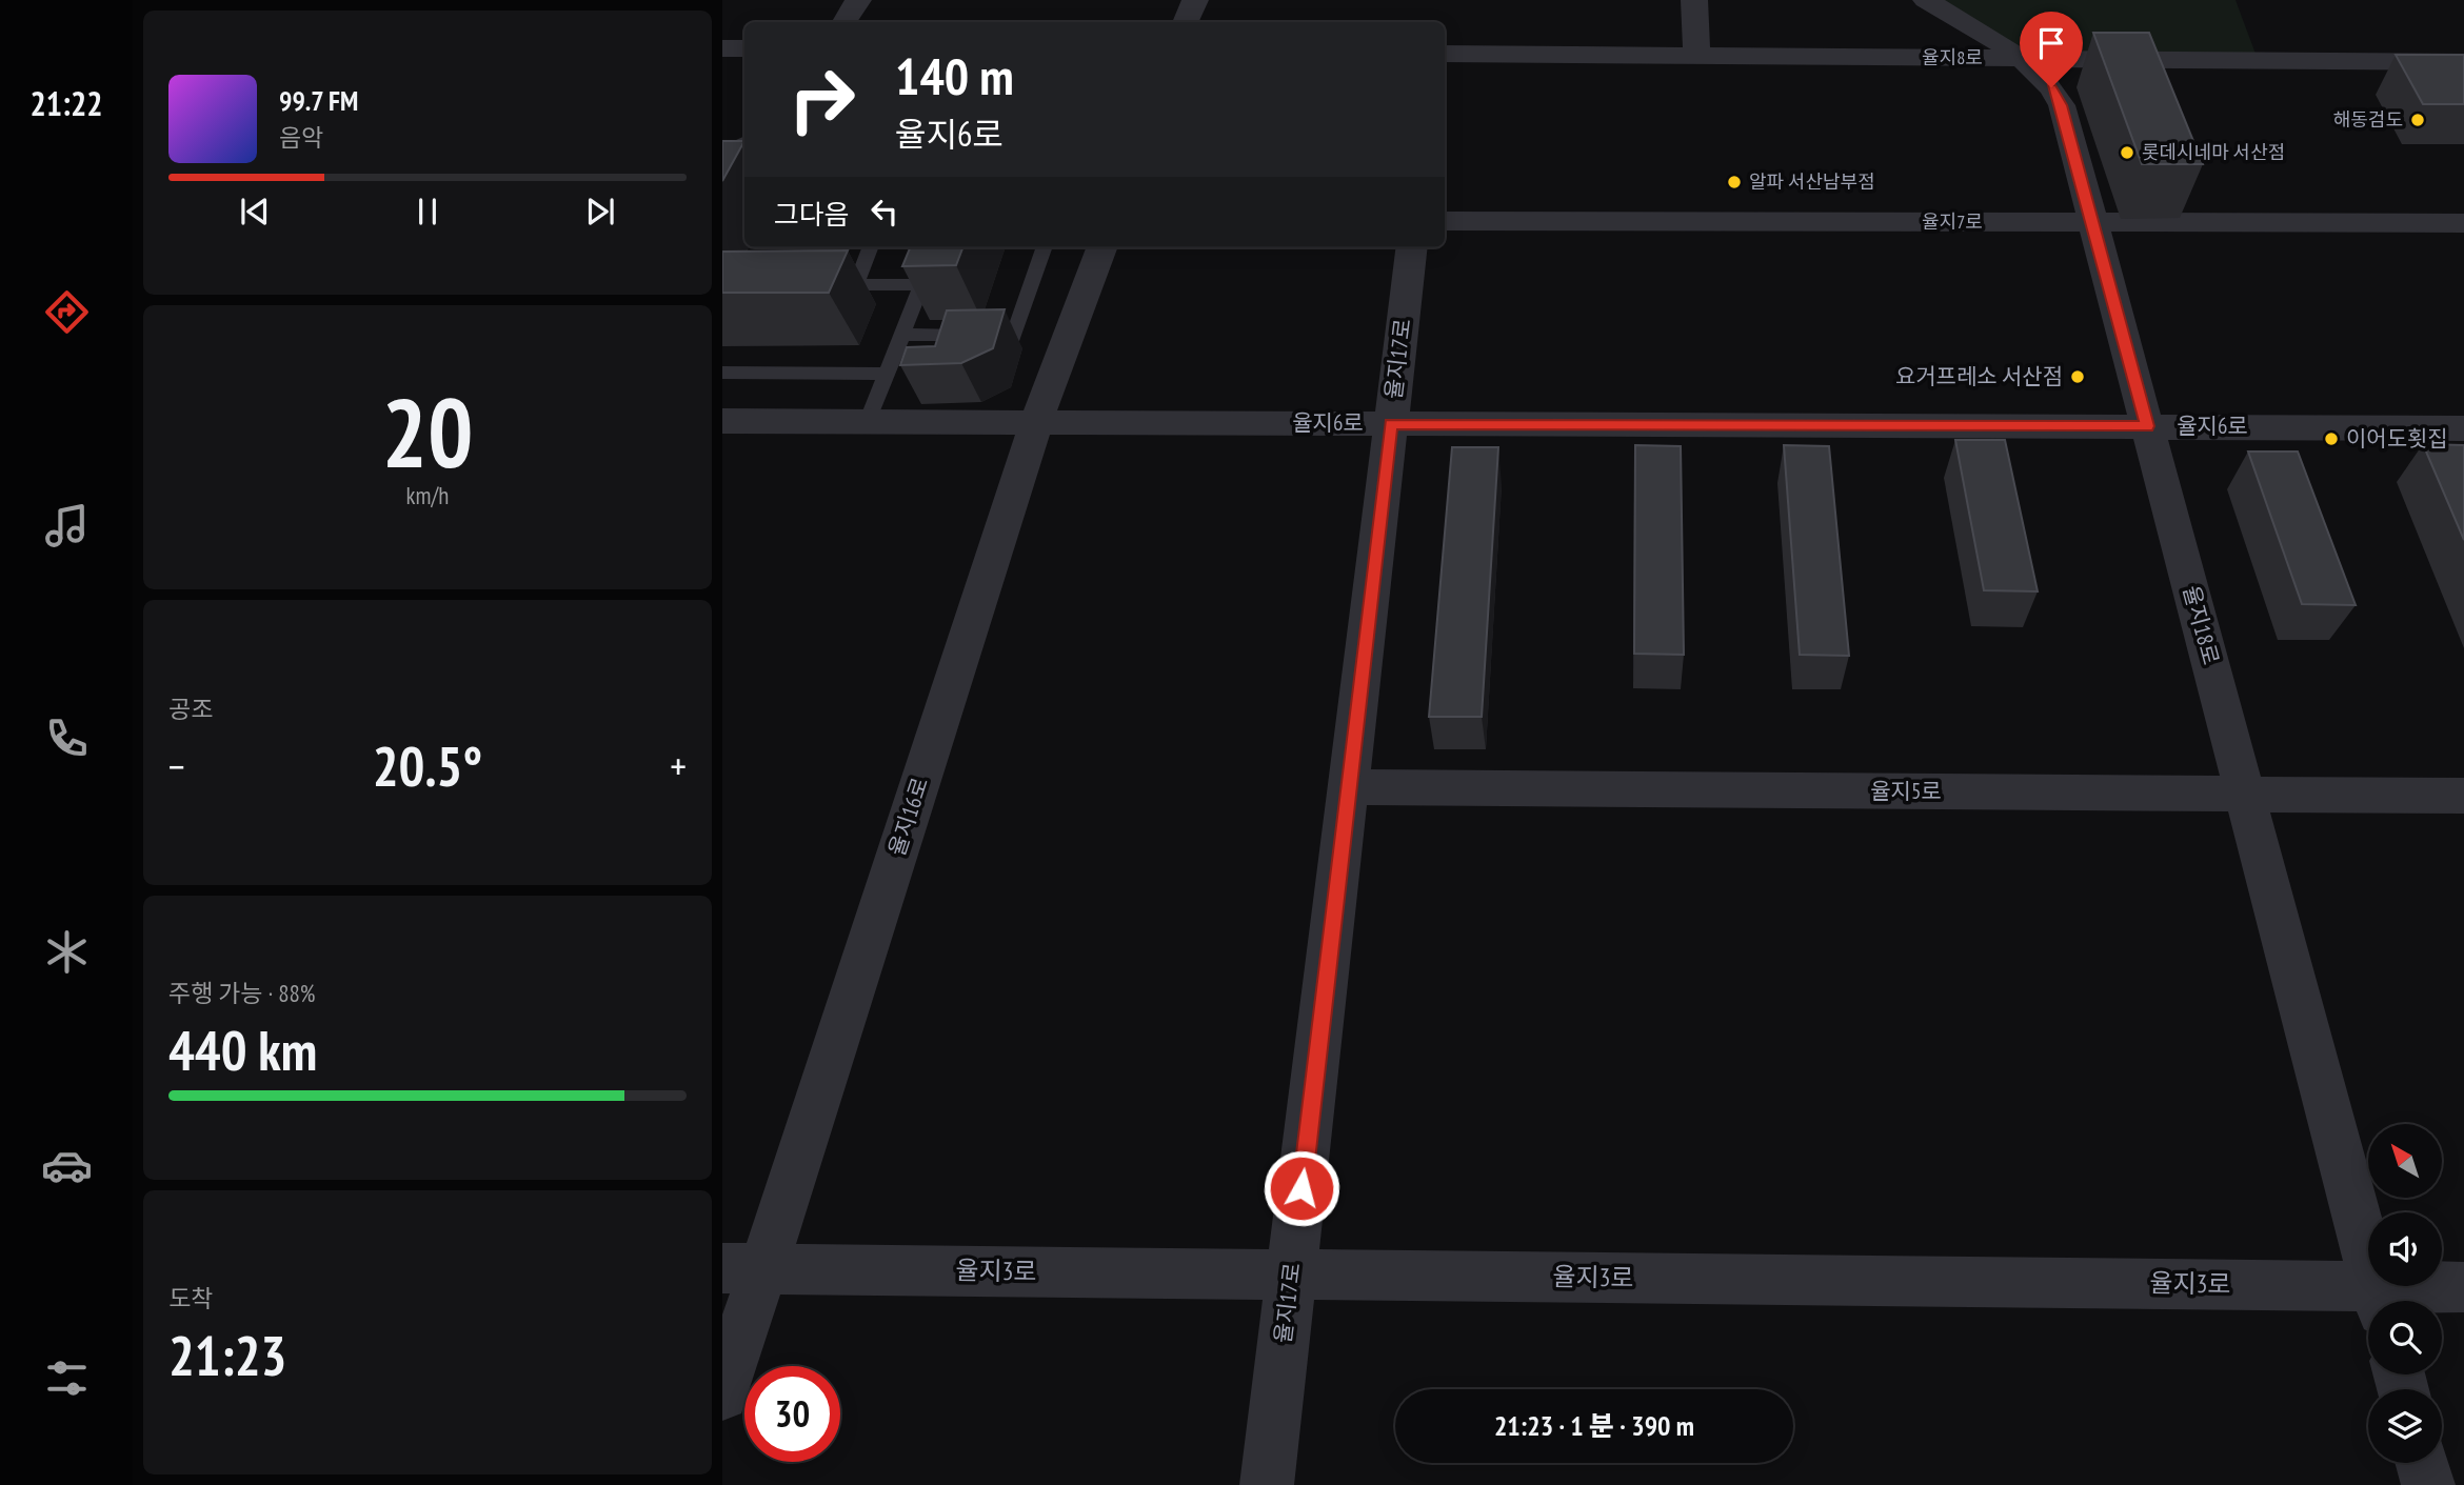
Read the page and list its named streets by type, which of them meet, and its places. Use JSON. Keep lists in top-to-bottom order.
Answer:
{
  "streets": {
    "street": [
      "율지8로",
      "율지7로",
      "율지17로",
      "율지6로",
      "율지18로",
      "율지5로",
      "율지16로",
      "율지3로"
    ]
  },
  "crossings": [
    ["율지8로", "율지18로"],
    ["율지7로", "율지18로"],
    ["율지17로", "율지6로"],
    ["율지17로", "율지5로"],
    ["율지17로", "율지3로"],
    ["율지6로", "율지18로"],
    ["율지6로", "율지16로"],
    ["율지18로", "율지5로"],
    ["율지18로", "율지3로"],
    ["율지16로", "율지3로"]
  ],
  "places": [
    "해동검도",
    "롯데시네마 서산점",
    "알파 서산남부점",
    "요거프레소 서산점",
    "이어도횟집"
  ],
  "north": "top left",
  "page": {
    "tabs": "21:22",
    "turn": ["140 m", "율지6로"],
    "song": ["99.7 FM", "음악"],
    "then": "그다음",
    "tile": [
      ["20", "km/h"],
      "공조",
      ["주행 가능 · 88%", "440 km"],
      ["도착", "21:23"]
    ],
    "heat": ["−", "20.5°", "+"],
    "limit": "30",
    "trip": "21:23 · 1 분 · 390 m"
  }
}
